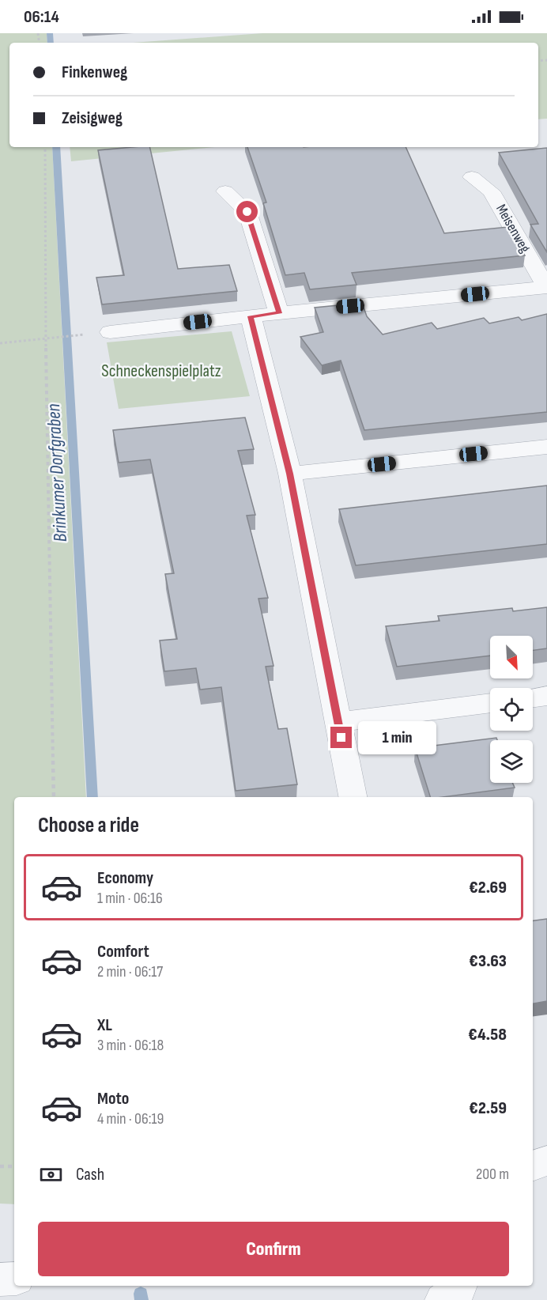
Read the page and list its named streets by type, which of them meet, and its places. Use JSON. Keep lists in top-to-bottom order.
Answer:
{
  "streets": {
    "street": ["Meisenweg"]
  },
  "water": ["Brinkumer Dorfgraben"],
  "parks": ["Schneckenspielplatz"],
  "north": "bottom right",
  "page": {
    "status": "06:14",
    "banner": ["Finkenweg", "Zeisigweg"],
    "bubble": "1 min",
    "heading": "Choose a ride",
    "list": [
      {
        "name": "Economy",
        "note": "1 min · 06:16",
        "value": "€2.69"
      },
      {
        "name": "Comfort",
        "note": "2 min · 06:17",
        "value": "€3.63"
      },
      {
        "name": "XL",
        "note": "3 min · 06:18",
        "value": "€4.58"
      },
      {
        "name": "Moto",
        "note": "4 min · 06:19",
        "value": "€2.59"
      }
    ],
    "pay": ["Cash", "200 m"],
    "buttons": "Confirm"
  }
}
